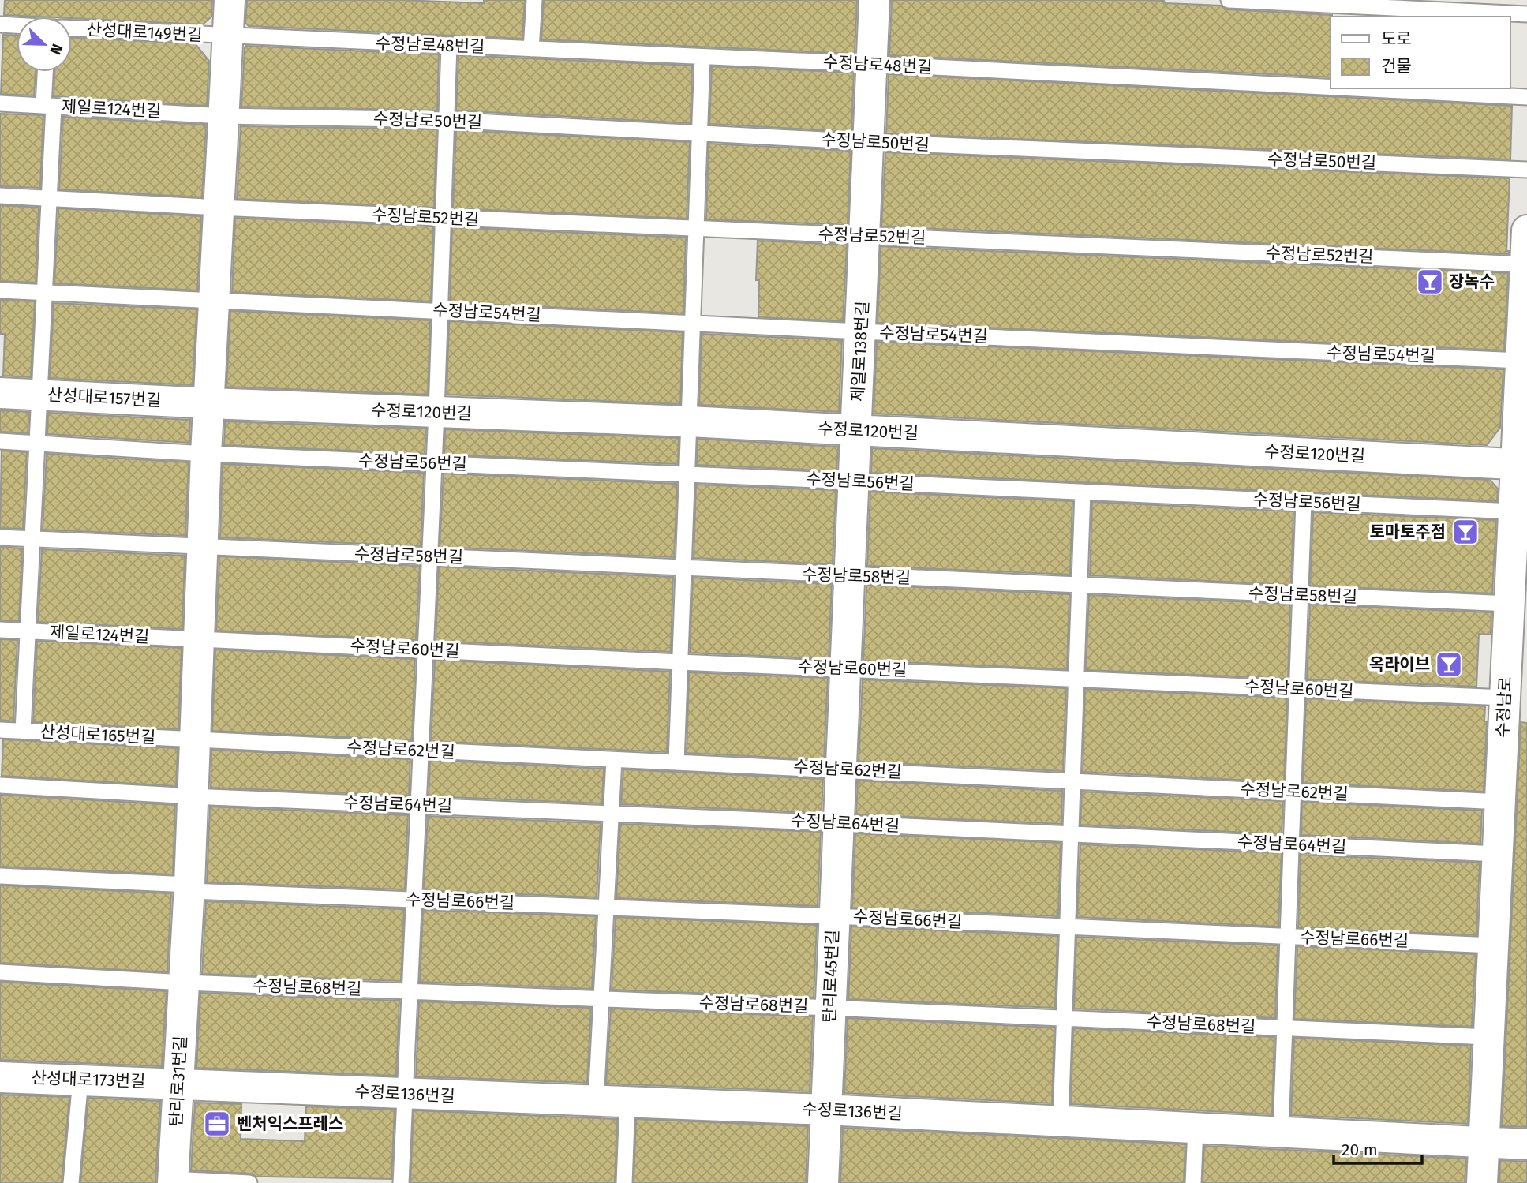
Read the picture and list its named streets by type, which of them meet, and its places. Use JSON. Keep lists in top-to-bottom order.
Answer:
{
  "streets": {
    "street": [
      "제일로138번길",
      "산성대로157번길",
      "수정로120번길",
      "수정남로",
      "탄리로45번길",
      "산성대로173번길",
      "탄리로31번길",
      "수정로136번길"
    ],
    "lane": [
      "산성대로149번길",
      "수정남로48번길",
      "제일로124번길",
      "수정남로50번길",
      "수정남로52번길",
      "수정남로54번길",
      "수정남로56번길",
      "수정남로58번길",
      "수정남로60번길",
      "산성대로165번길",
      "수정남로62번길",
      "수정남로64번길",
      "수정남로66번길",
      "수정남로68번길"
    ]
  },
  "crossings": [
    ["산성대로149번길", "수정남로48번길"],
    ["수정남로48번길", "제일로138번길"],
    ["제일로124번길", "수정남로50번길"],
    ["제일로124번길", "수정남로60번길"],
    ["수정남로50번길", "제일로138번길"],
    ["수정남로52번길", "제일로138번길"],
    ["수정남로52번길", "수정남로"],
    ["수정남로54번길", "제일로138번길"],
    ["수정남로54번길", "수정남로"],
    ["제일로138번길", "수정로120번길"],
    ["제일로138번길", "수정남로56번길"],
    ["제일로138번길", "수정남로58번길"],
    ["제일로138번길", "수정남로60번길"],
    ["제일로138번길", "수정남로62번길"],
    ["제일로138번길", "탄리로45번길"],
    ["산성대로157번길", "수정로120번길"],
    ["수정로120번길", "수정남로"],
    ["수정남로56번길", "수정남로"],
    ["수정남로58번길", "수정남로"],
    ["수정남로60번길", "수정남로"],
    ["수정남로", "수정남로62번길"],
    ["수정남로", "수정남로64번길"],
    ["수정남로", "수정남로66번길"],
    ["수정남로", "수정남로68번길"],
    ["수정남로", "수정로136번길"],
    ["산성대로165번길", "수정남로62번길"],
    ["산성대로165번길", "탄리로31번길"],
    ["수정남로62번길", "탄리로45번길"],
    ["수정남로62번길", "탄리로31번길"],
    ["수정남로64번길", "탄리로45번길"],
    ["수정남로64번길", "탄리로31번길"],
    ["수정남로66번길", "탄리로45번길"],
    ["수정남로66번길", "탄리로31번길"],
    ["탄리로45번길", "수정남로68번길"],
    ["탄리로45번길", "수정로136번길"],
    ["수정남로68번길", "탄리로31번길"],
    ["산성대로173번길", "탄리로31번길"],
    ["산성대로173번길", "수정로136번길"],
    ["탄리로31번길", "수정로136번길"]
  ],
  "places": {
    "bar": ["장녹수", "토마토주점", "옥라이브"],
    "office": ["벤처익스프레스"]
  },
  "legend": ["도로", "건물"],
  "scale_bar": "20 m",
  "north": "bottom right"
}
